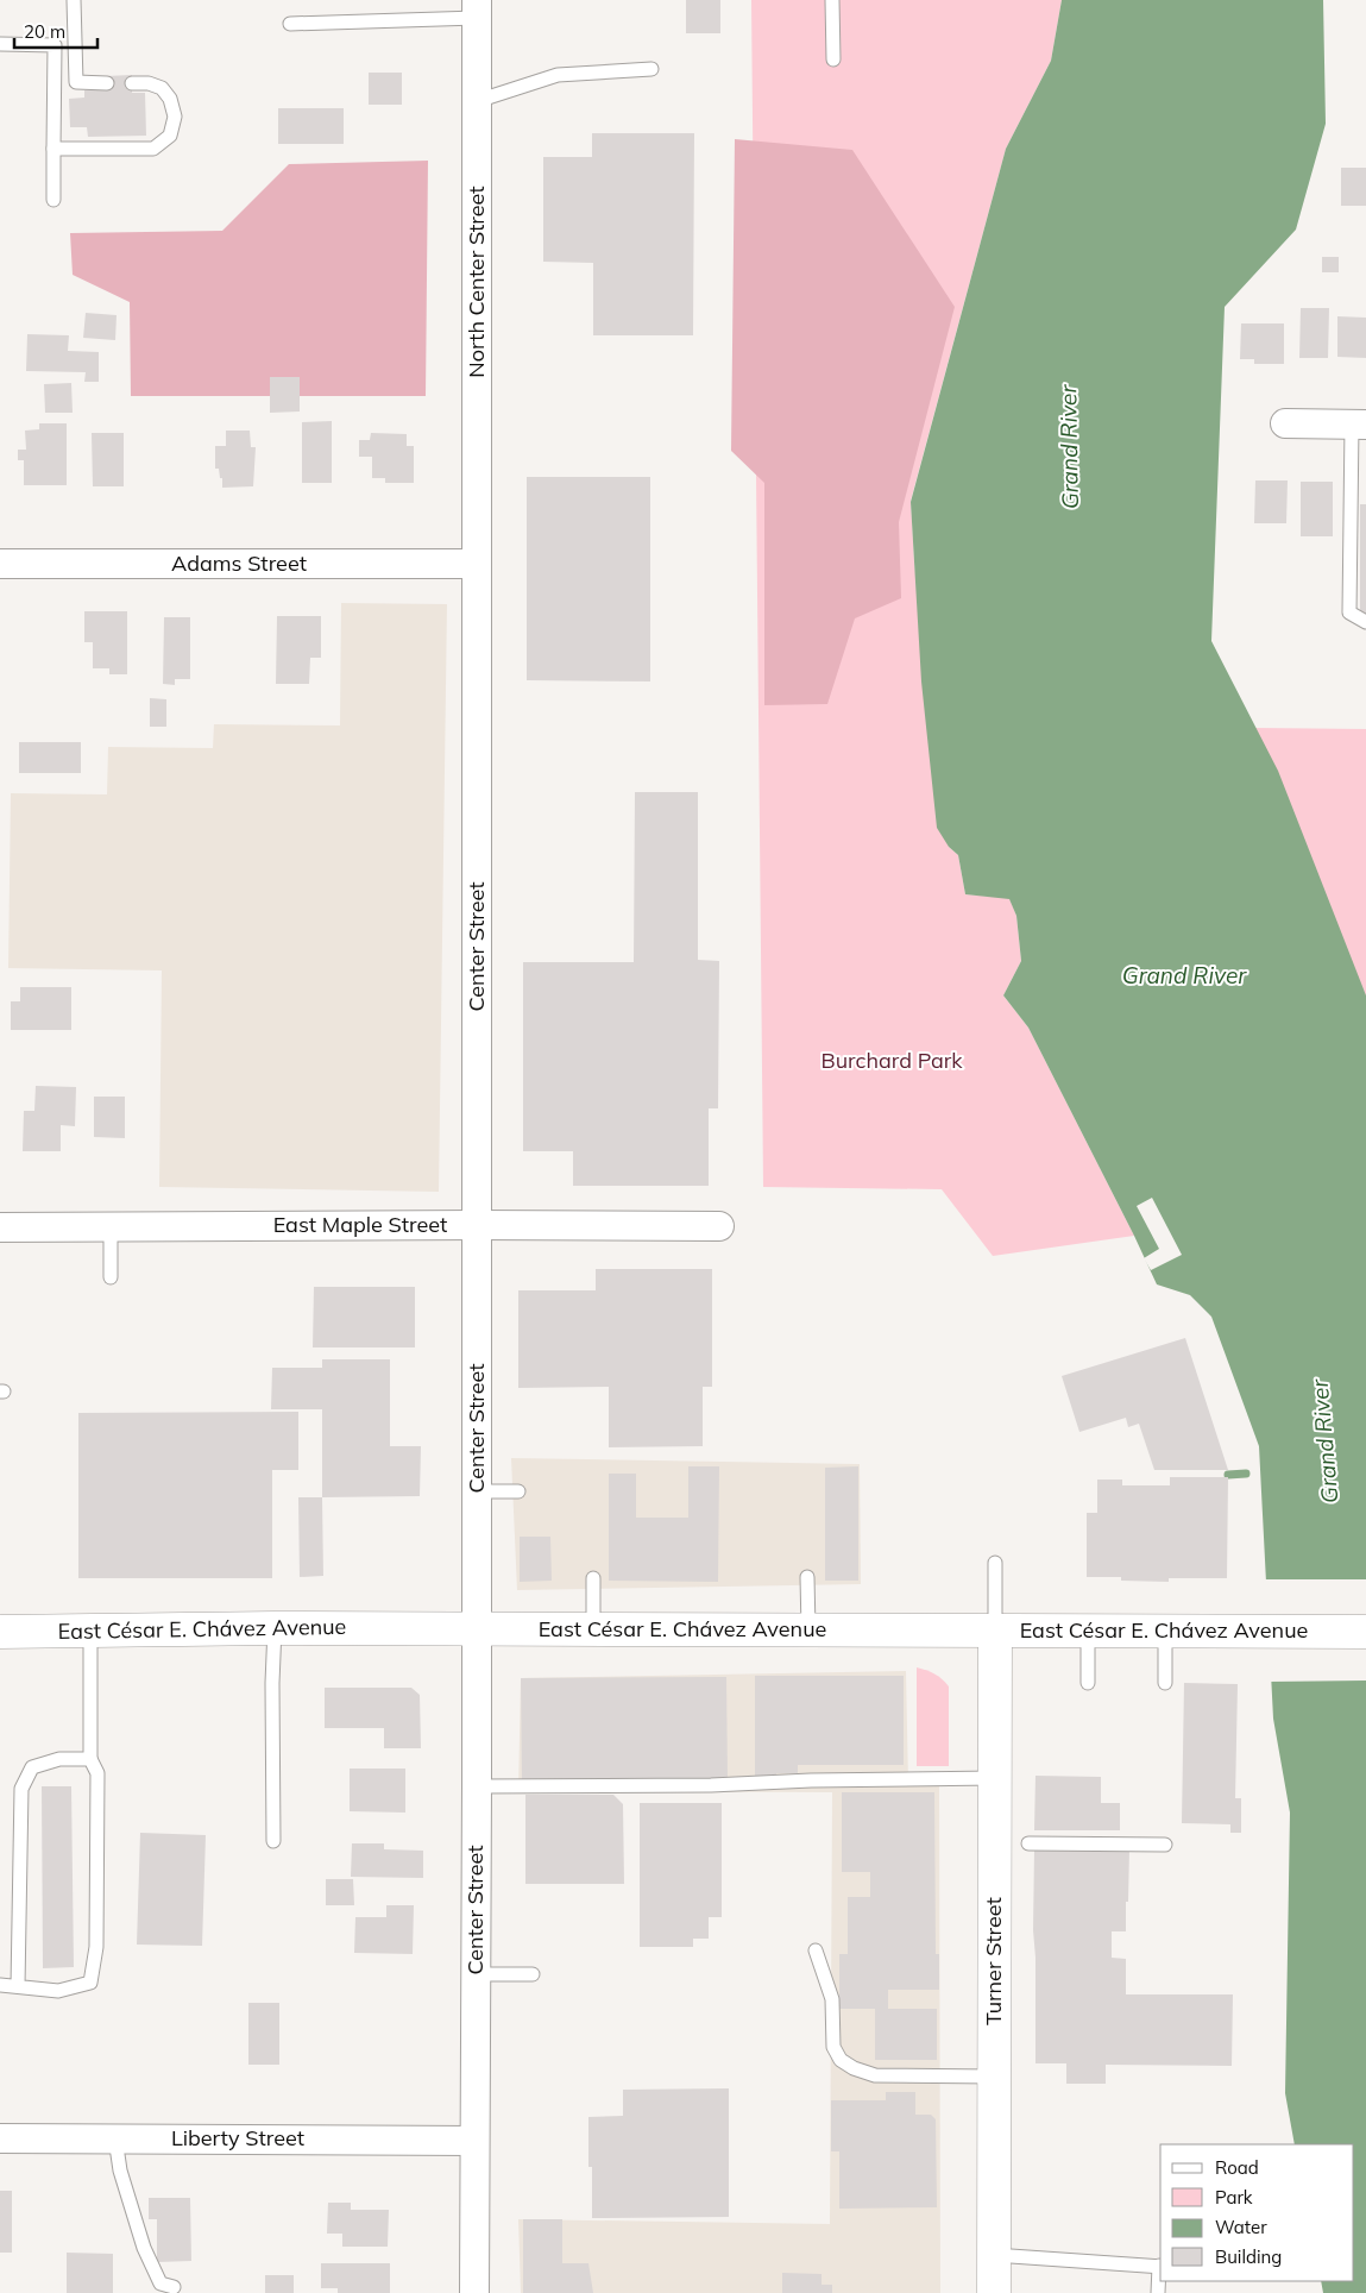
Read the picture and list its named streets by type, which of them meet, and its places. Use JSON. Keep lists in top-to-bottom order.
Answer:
{
  "streets": {
    "street": [
      "North Center Street",
      "Adams Street",
      "Center Street",
      "East Maple Street",
      "East César E. Chávez Avenue",
      "Turner Street",
      "Liberty Street"
    ]
  },
  "crossings": [
    ["North Center Street", "Adams Street"],
    ["North Center Street", "Center Street"],
    ["Adams Street", "Center Street"],
    ["Center Street", "East Maple Street"],
    ["Center Street", "East César E. Chávez Avenue"],
    ["Center Street", "Liberty Street"],
    ["East César E. Chávez Avenue", "Turner Street"]
  ],
  "water": ["Grand River"],
  "parks": ["Burchard Park"],
  "legend": [
    "Road",
    "Park",
    "Water",
    "Building"
  ],
  "scale_bar": "20 m"
}
